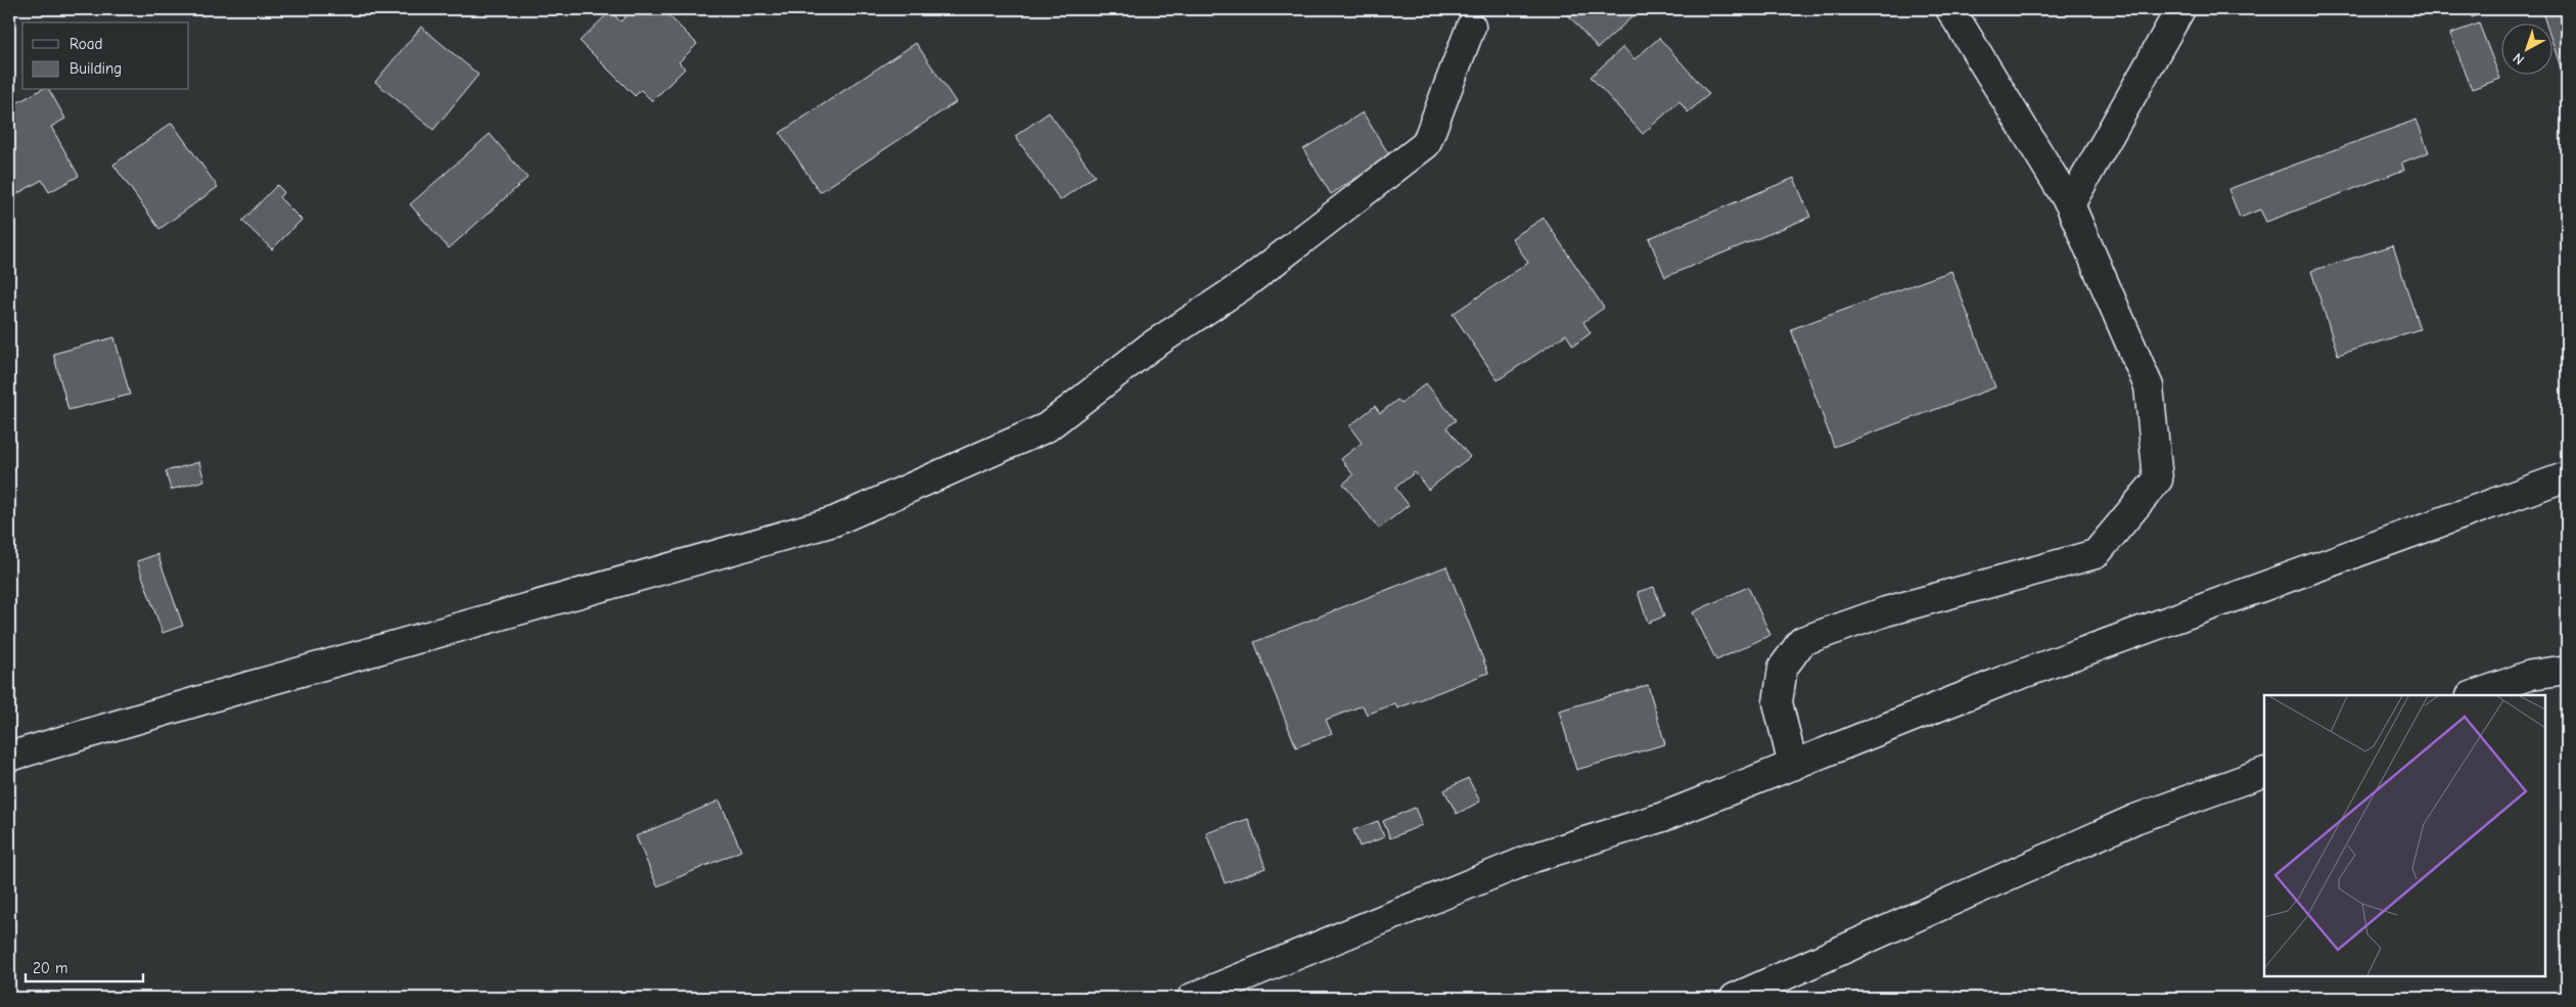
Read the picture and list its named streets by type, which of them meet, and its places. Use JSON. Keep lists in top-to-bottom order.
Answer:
{
  "legend": ["Road", "Building"],
  "scale_bar": "20 m",
  "north": "bottom left"
}
